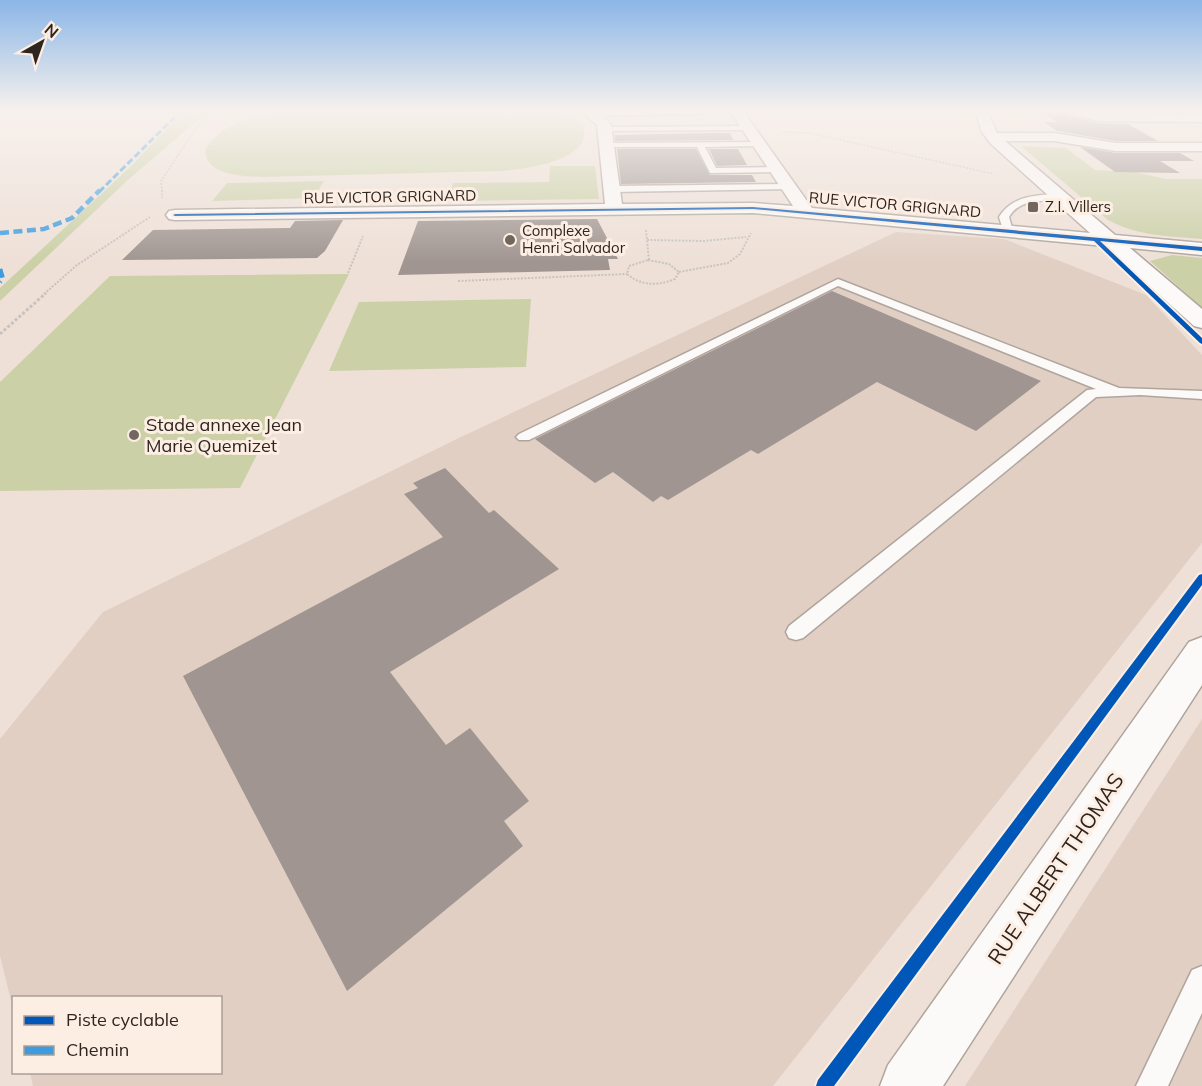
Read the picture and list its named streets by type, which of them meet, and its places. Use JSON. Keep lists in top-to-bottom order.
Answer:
{
  "streets": {
    "street": ["RUE VICTOR GRIGNARD", "RUE ALBERT THOMAS"]
  },
  "places": {
    "transit": ["Z.I. Villers"],
    "other": ["Complexe Henri Salvador", "Stade annexe Jean Marie Quemizet"]
  },
  "legend": ["Piste cyclable", "Chemin"],
  "north": "top right"
}
